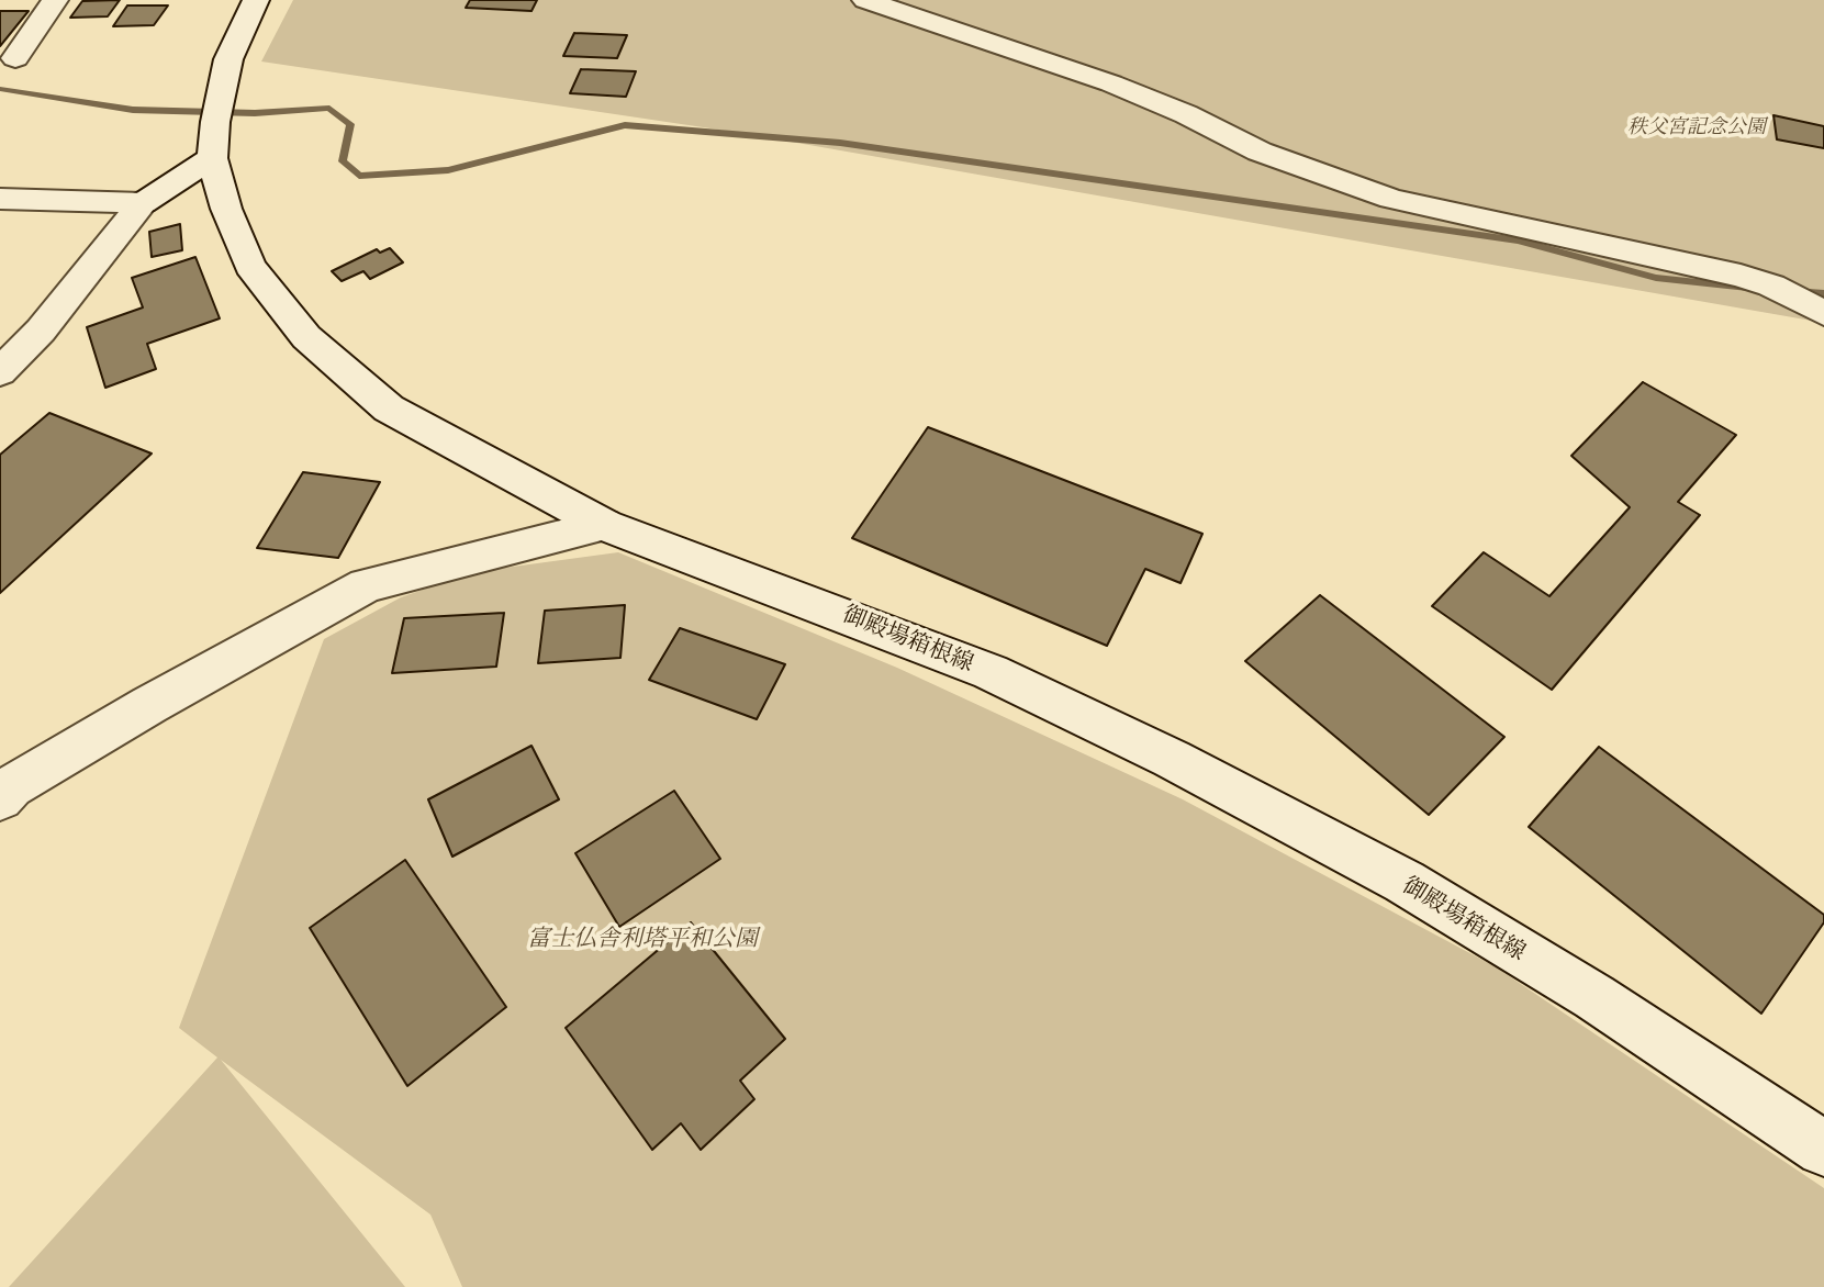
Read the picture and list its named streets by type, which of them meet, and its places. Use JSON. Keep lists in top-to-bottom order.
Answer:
{
  "streets": {
    "street": ["御殿場箱根線"]
  },
  "parks": ["秩父宮記念公園", "富士仏舎利塔平和公園"]
}
